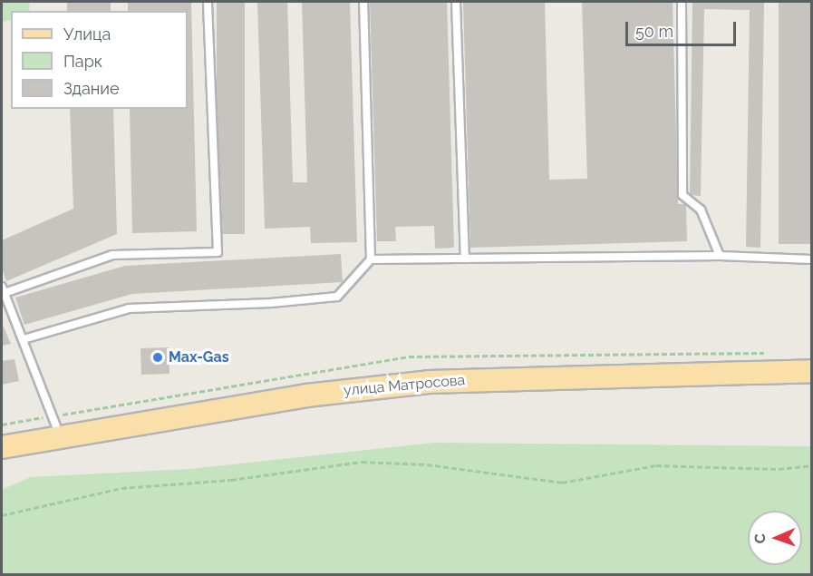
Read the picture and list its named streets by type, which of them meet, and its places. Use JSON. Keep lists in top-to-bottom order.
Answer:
{
  "streets": {
    "main road": ["улица Матросова"]
  },
  "places": ["Max-Gas"],
  "legend": ["Улица", "Парк", "Здание"],
  "scale_bar": "50 m",
  "north": "left"
}
